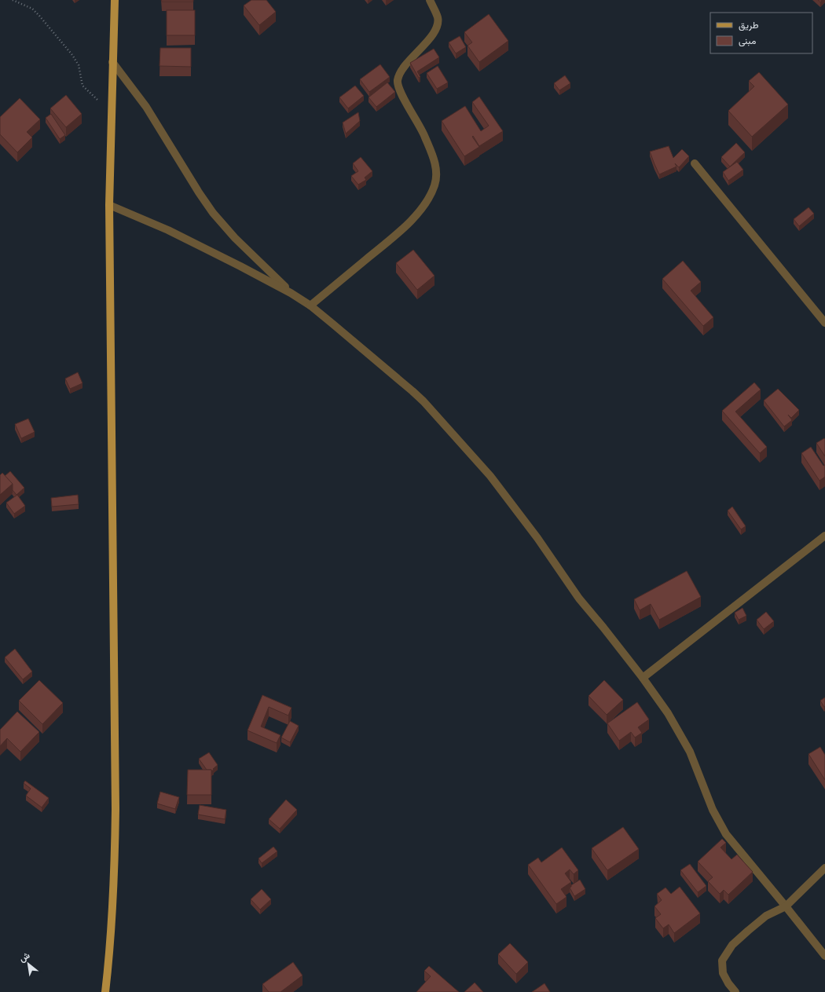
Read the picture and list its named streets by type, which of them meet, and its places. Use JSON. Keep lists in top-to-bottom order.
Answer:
{
  "legend": ["طريق", "مبنى"],
  "north": "top left"
}
